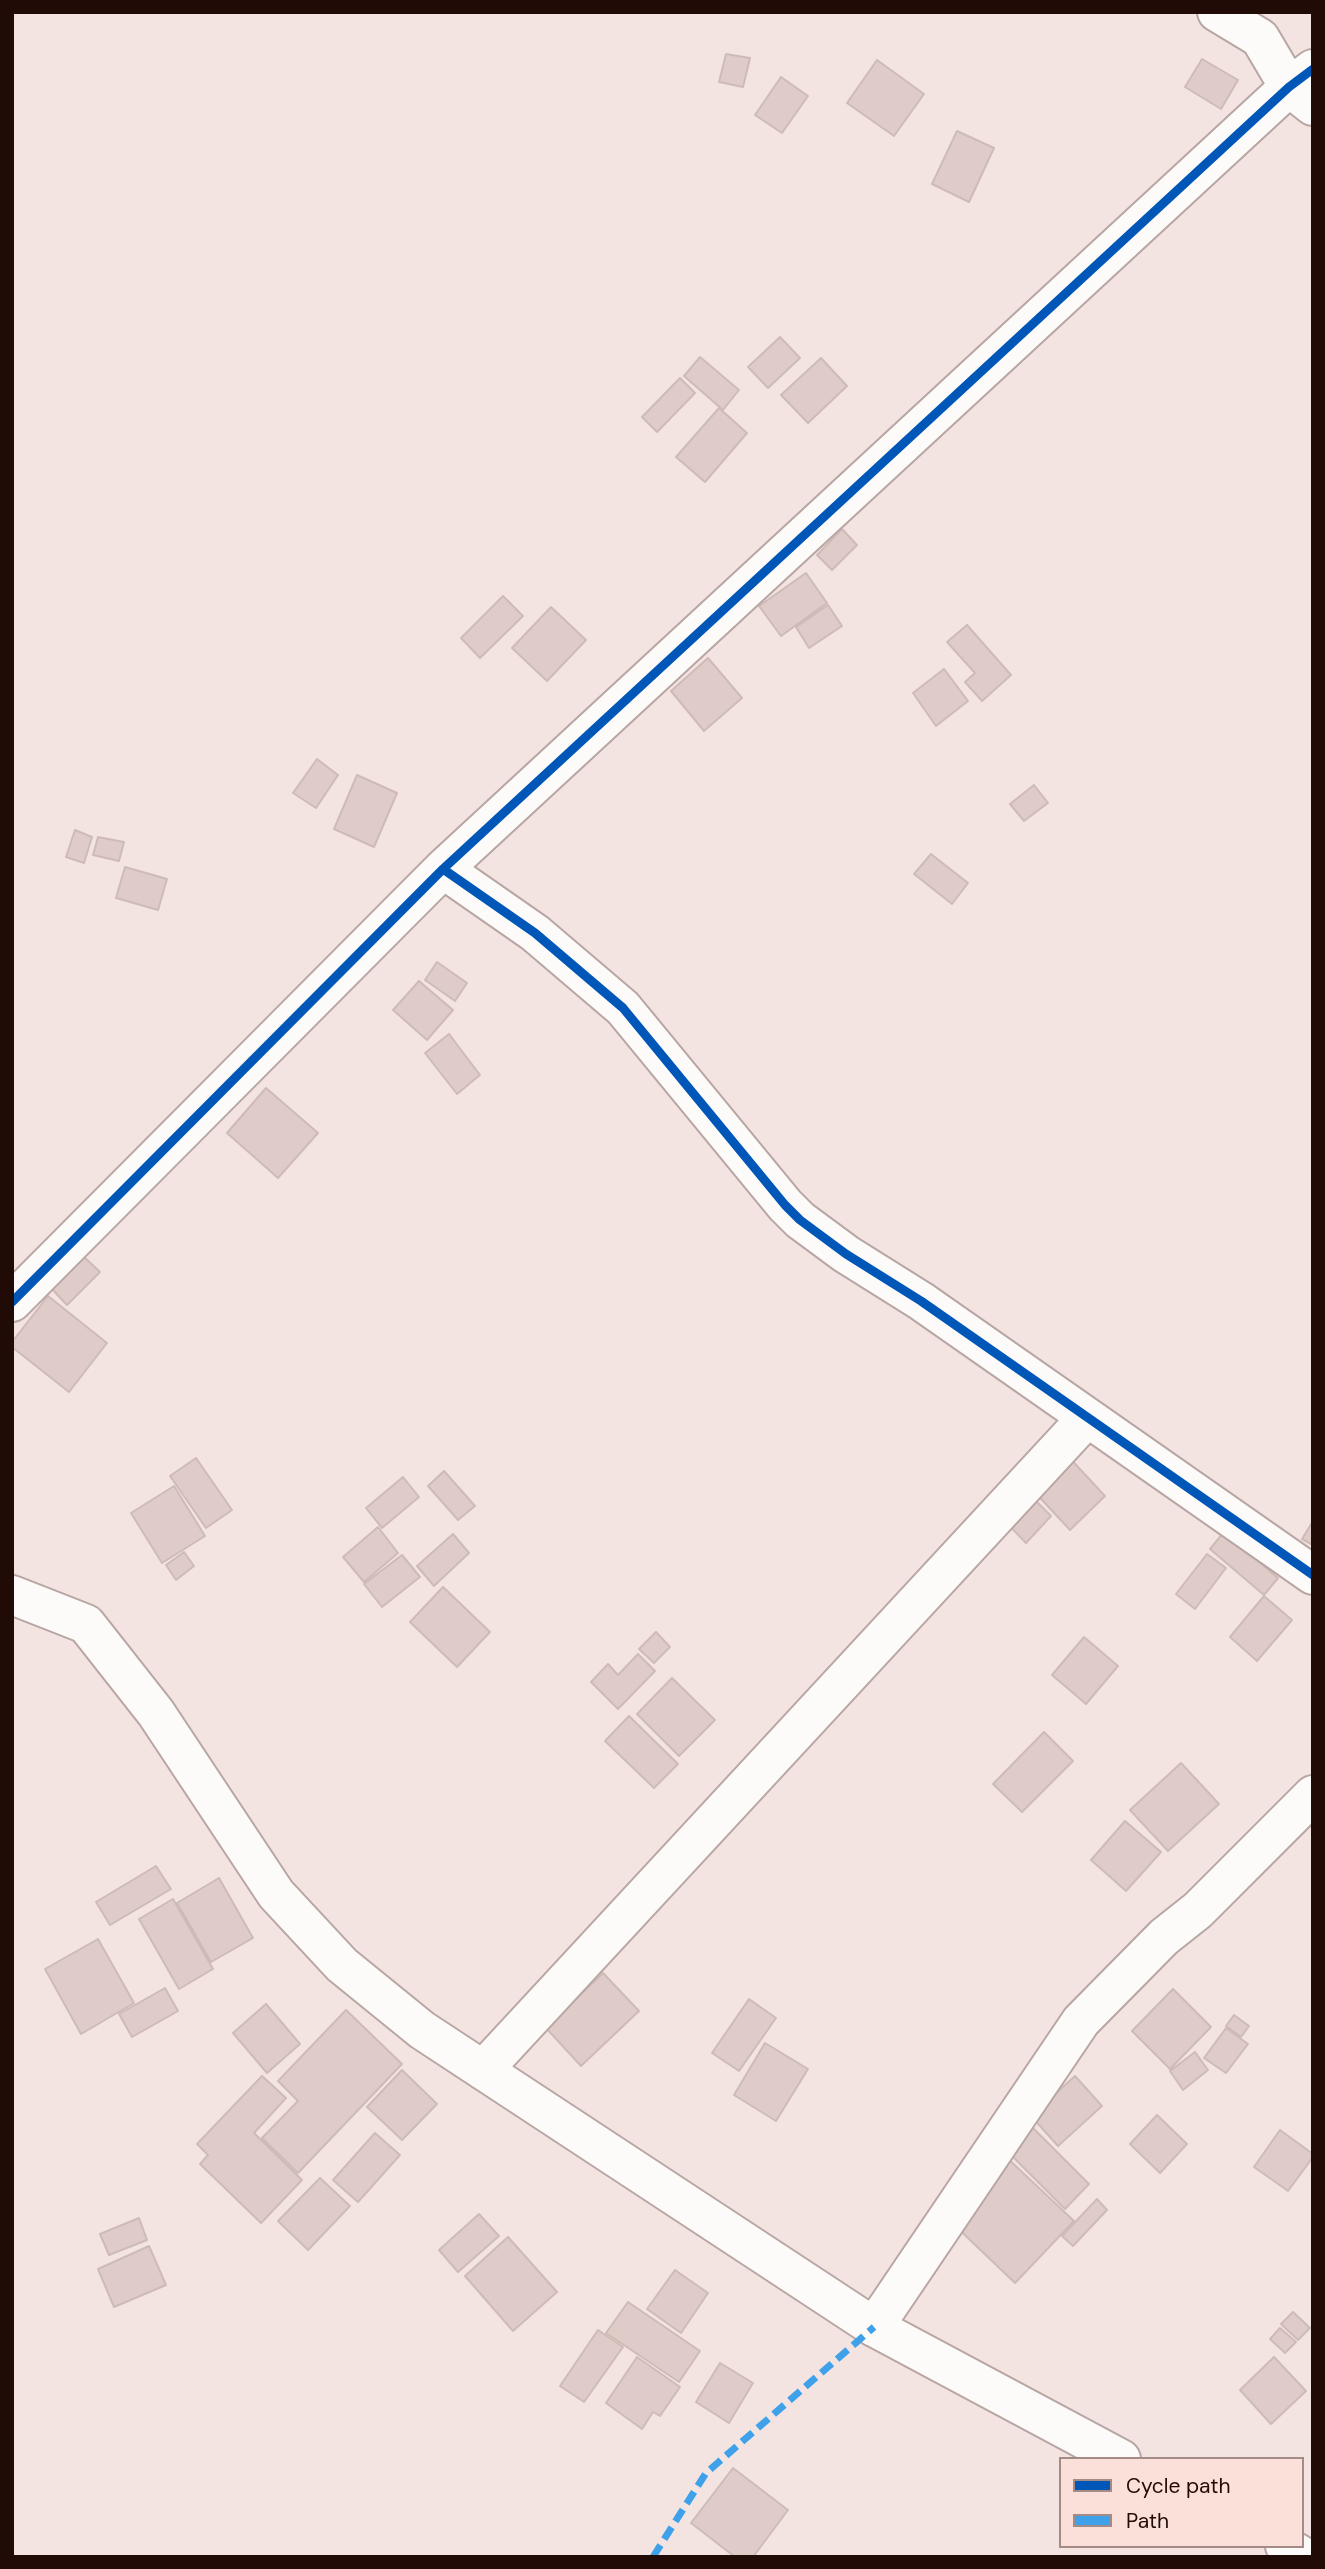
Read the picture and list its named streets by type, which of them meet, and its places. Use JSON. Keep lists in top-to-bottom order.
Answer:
{
  "legend": ["Cycle path", "Path"]
}
